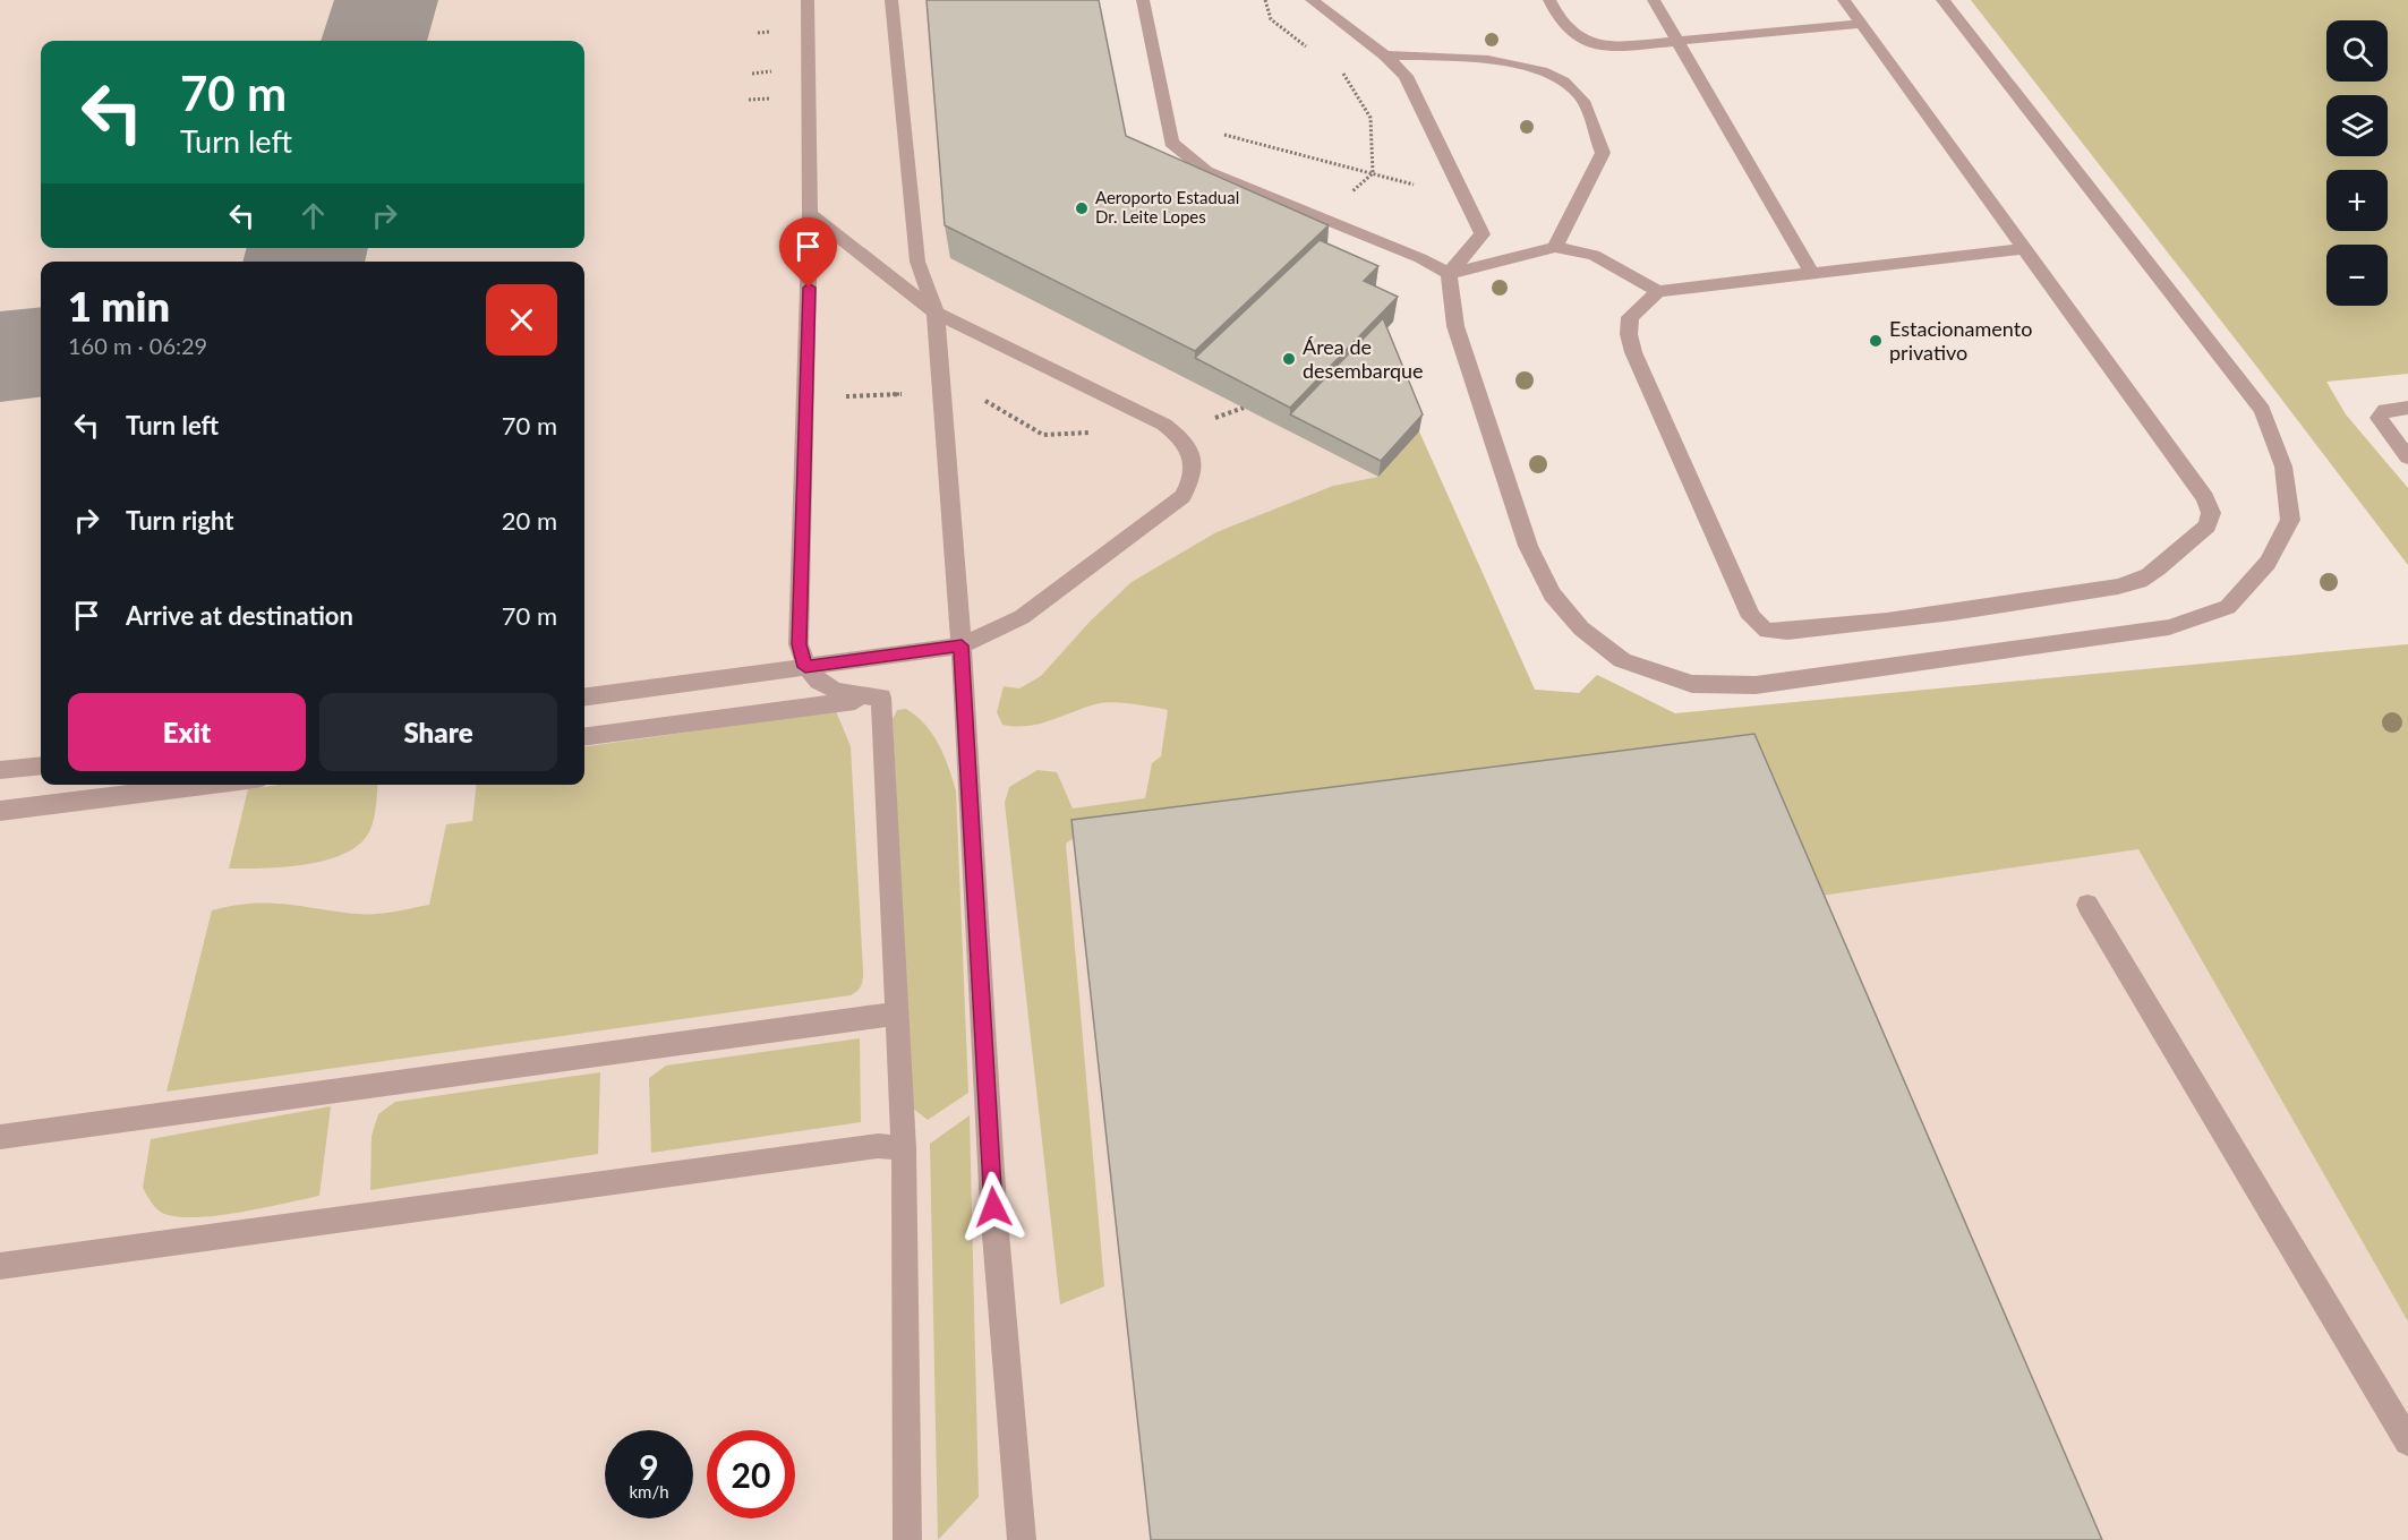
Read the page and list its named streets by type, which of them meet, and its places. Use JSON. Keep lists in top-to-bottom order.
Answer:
{
  "places": ["Aeroporto Estadual Dr. Leite Lopes", "Estacionamento privativo", "Área de desembarque"],
  "page": {
    "map_buttons": ["+", "−"],
    "turn": ["70 m", "Turn left"],
    "heading": ["1 min", "160 m · 06:29"],
    "list": [
      {
        "name": "Turn left",
        "value": "70 m"
      },
      {
        "name": "Turn right",
        "value": "20 m"
      },
      {
        "name": "Arrive at destination",
        "value": "70 m"
      }
    ],
    "buttons": ["Exit", "Share"],
    "speed": "9 km/h",
    "limit": "20"
  }
}
